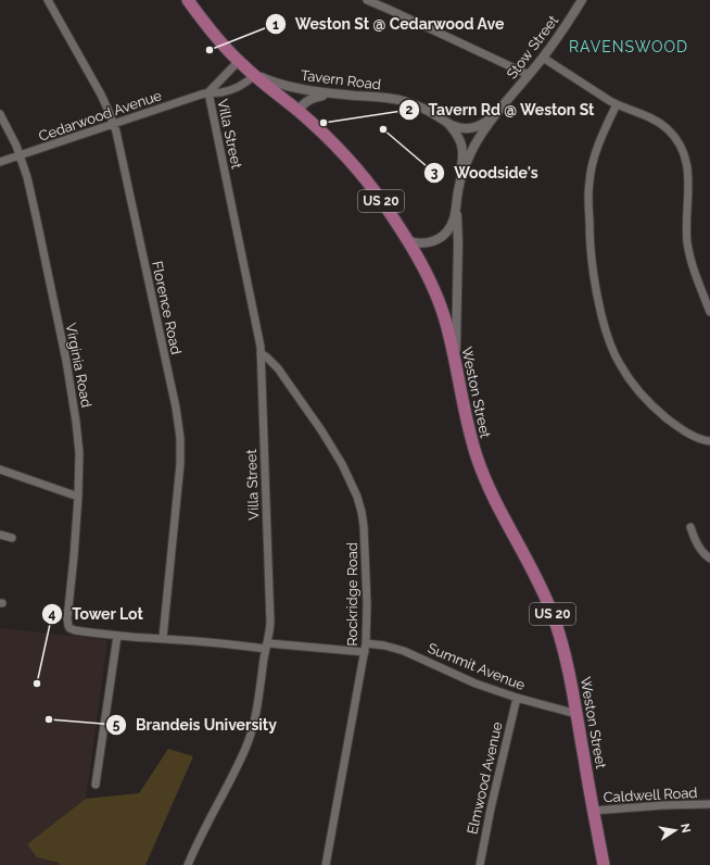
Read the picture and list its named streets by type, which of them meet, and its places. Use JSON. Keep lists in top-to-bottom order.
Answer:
{
  "streets": {
    "main road": ["US 20", "Weston Street"],
    "street": [
      "Stow Street",
      "Tavern Road",
      "Cedarwood Avenue",
      "Villa Street",
      "Florence Road",
      "Virginia Road",
      "Rockridge Road",
      "Summit Avenue",
      "Elmwood Avenue",
      "Caldwell Road"
    ]
  },
  "crossings": [
    ["Stow Street", "Tavern Road"],
    ["Stow Street", "Weston Street"],
    ["Tavern Road", "Cedarwood Avenue"],
    ["Tavern Road", "Weston Street"],
    ["Cedarwood Avenue", "Villa Street"],
    ["Cedarwood Avenue", "Florence Road"],
    ["Cedarwood Avenue", "Virginia Road"],
    ["Cedarwood Avenue", "Weston Street"],
    ["Villa Street", "Rockridge Road"],
    ["Weston Street", "Summit Avenue"],
    ["Weston Street", "Caldwell Road"],
    ["Rockridge Road", "Summit Avenue"],
    ["Summit Avenue", "Elmwood Avenue"]
  ],
  "districts": ["RAVENSWOOD"],
  "places": [
    "Weston St @ Cedarwood Ave",
    "Tavern Rd @ Weston St",
    "Woodside's",
    "Tower Lot",
    "Brandeis University"
  ],
  "north": "right"
}
